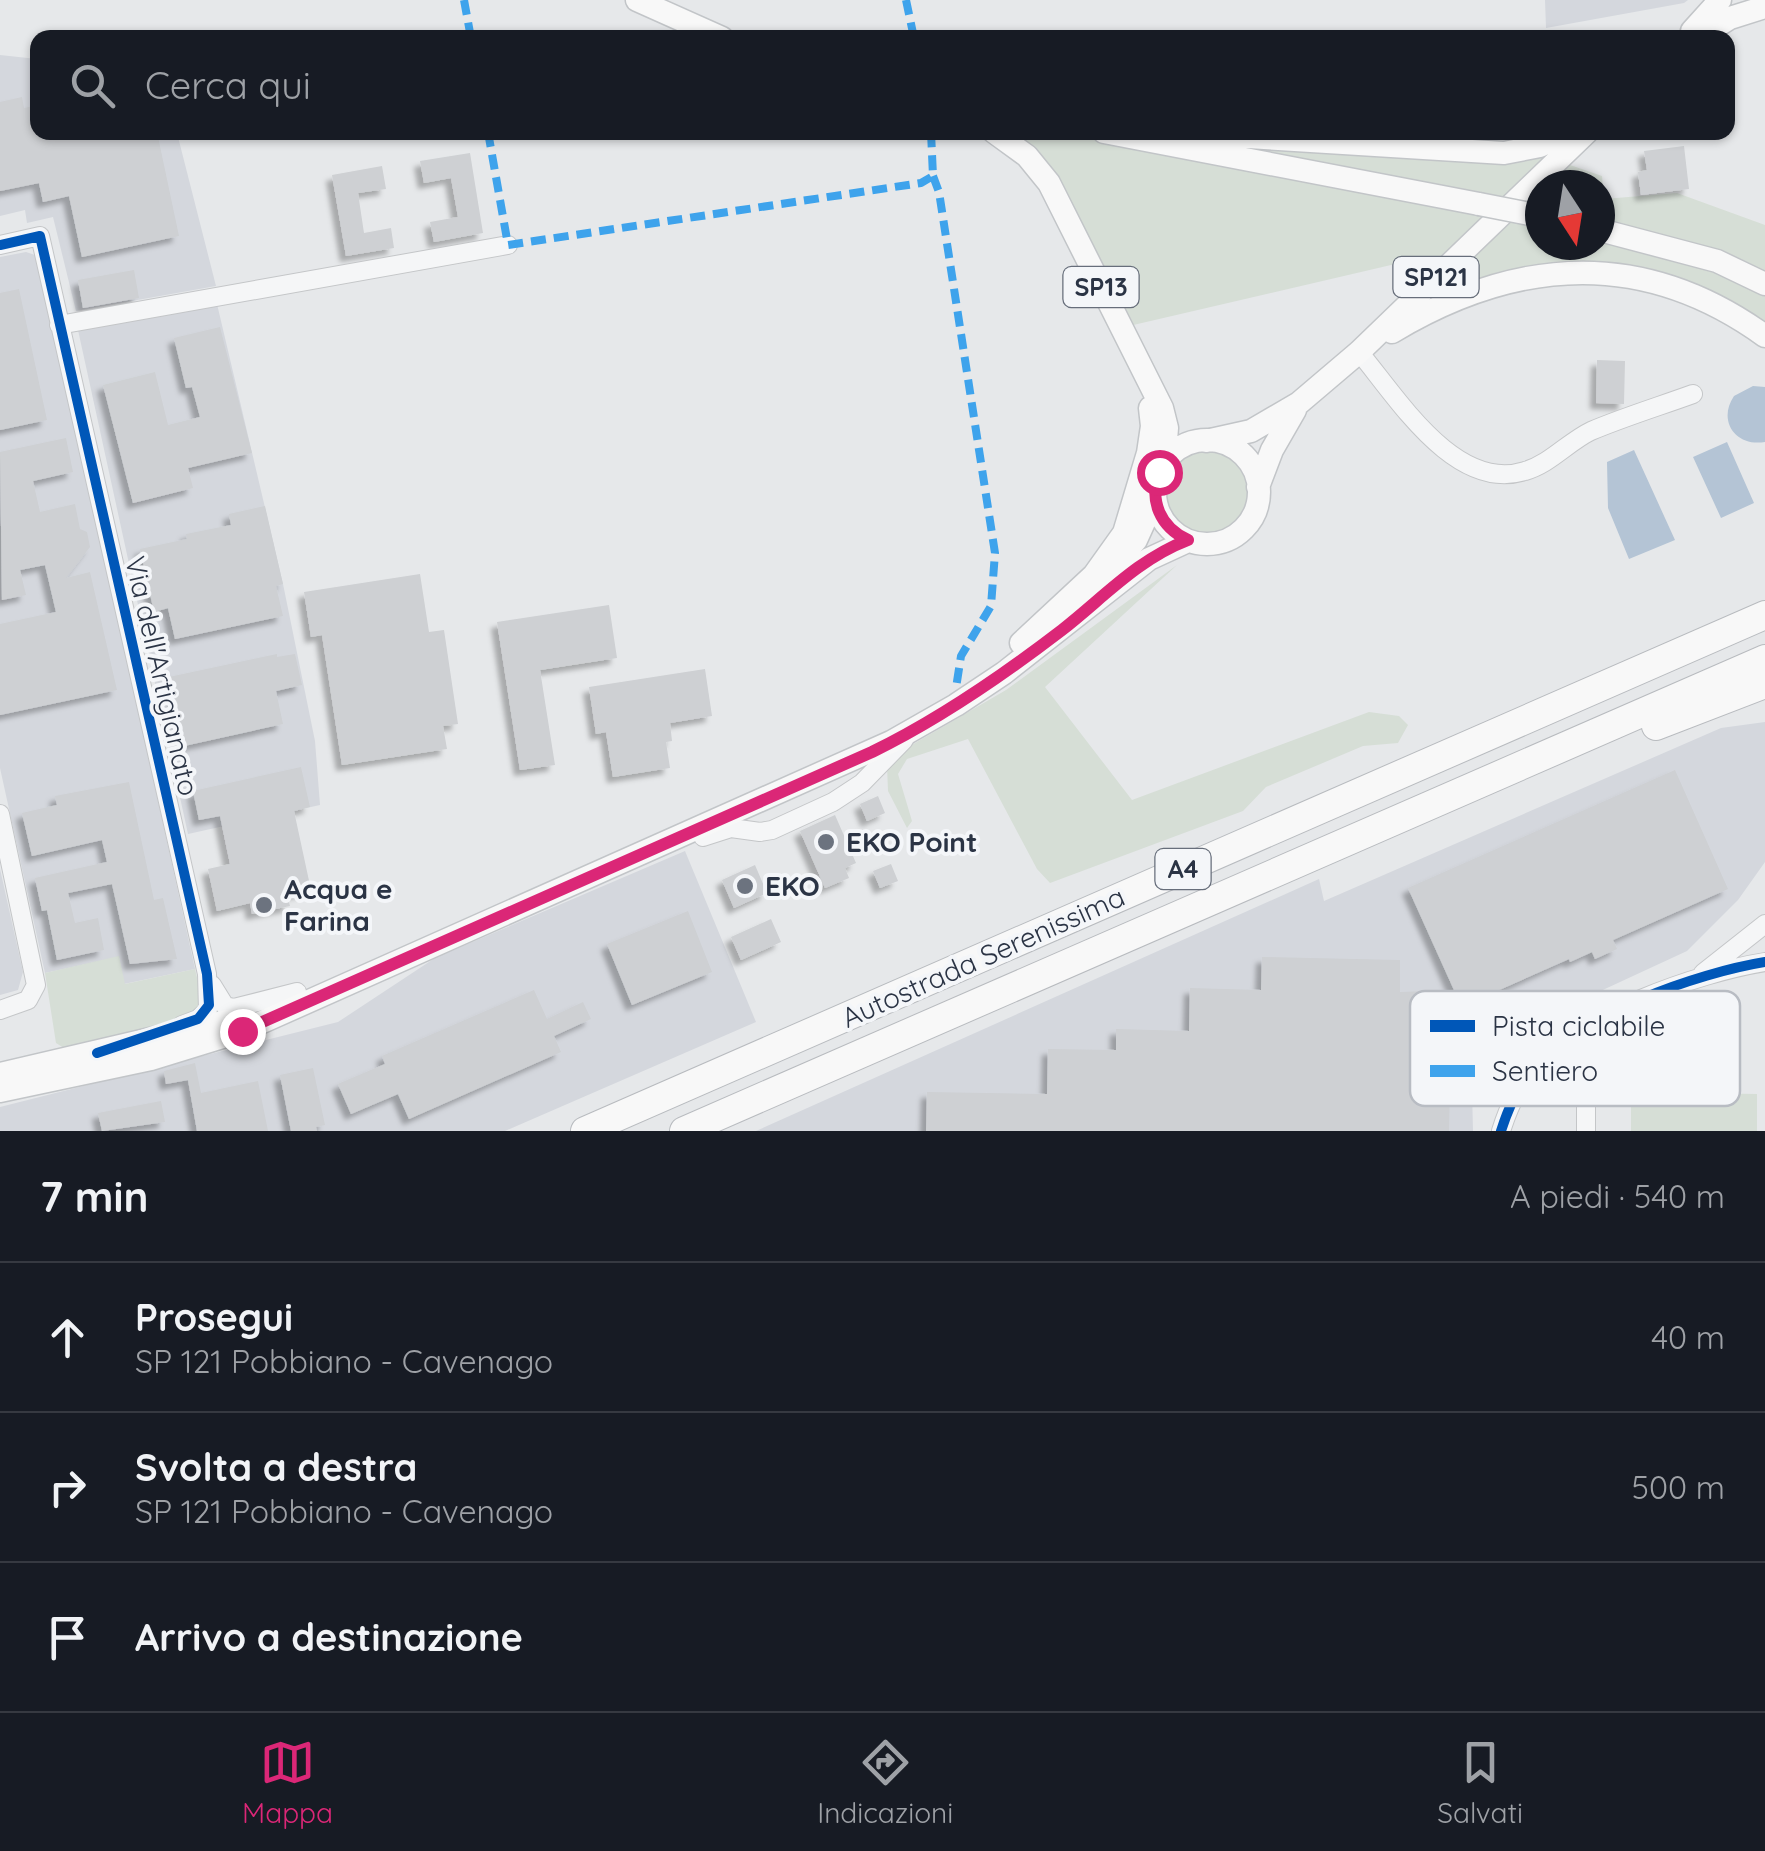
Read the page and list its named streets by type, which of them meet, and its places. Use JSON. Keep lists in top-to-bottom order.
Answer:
{
  "streets": {
    "highway": ["A4", "Autostrada Serenissima"],
    "main road": ["SP121", "SP13"],
    "street": ["Via dell'Artigianato"]
  },
  "crossings": [
    ["SP121", "SP13"]
  ],
  "places": ["EKO Point", "EKO", "Acqua e Farina"],
  "legend": ["Pista ciclabile", "Sentiero"],
  "north": "bottom",
  "page": {
    "search": "Cerca qui",
    "heading": ["7 min", "A piedi · 540 m"],
    "list": [
      ["Prosegui", "SP 121 Pobbiano - Cavenago", "40 m"],
      ["Svolta a destra", "SP 121 Pobbiano - Cavenago", "500 m"],
      "Arrivo a destinazione"
    ],
    "nav": ["Mappa", "Indicazioni", "Salvati"]
  }
}
